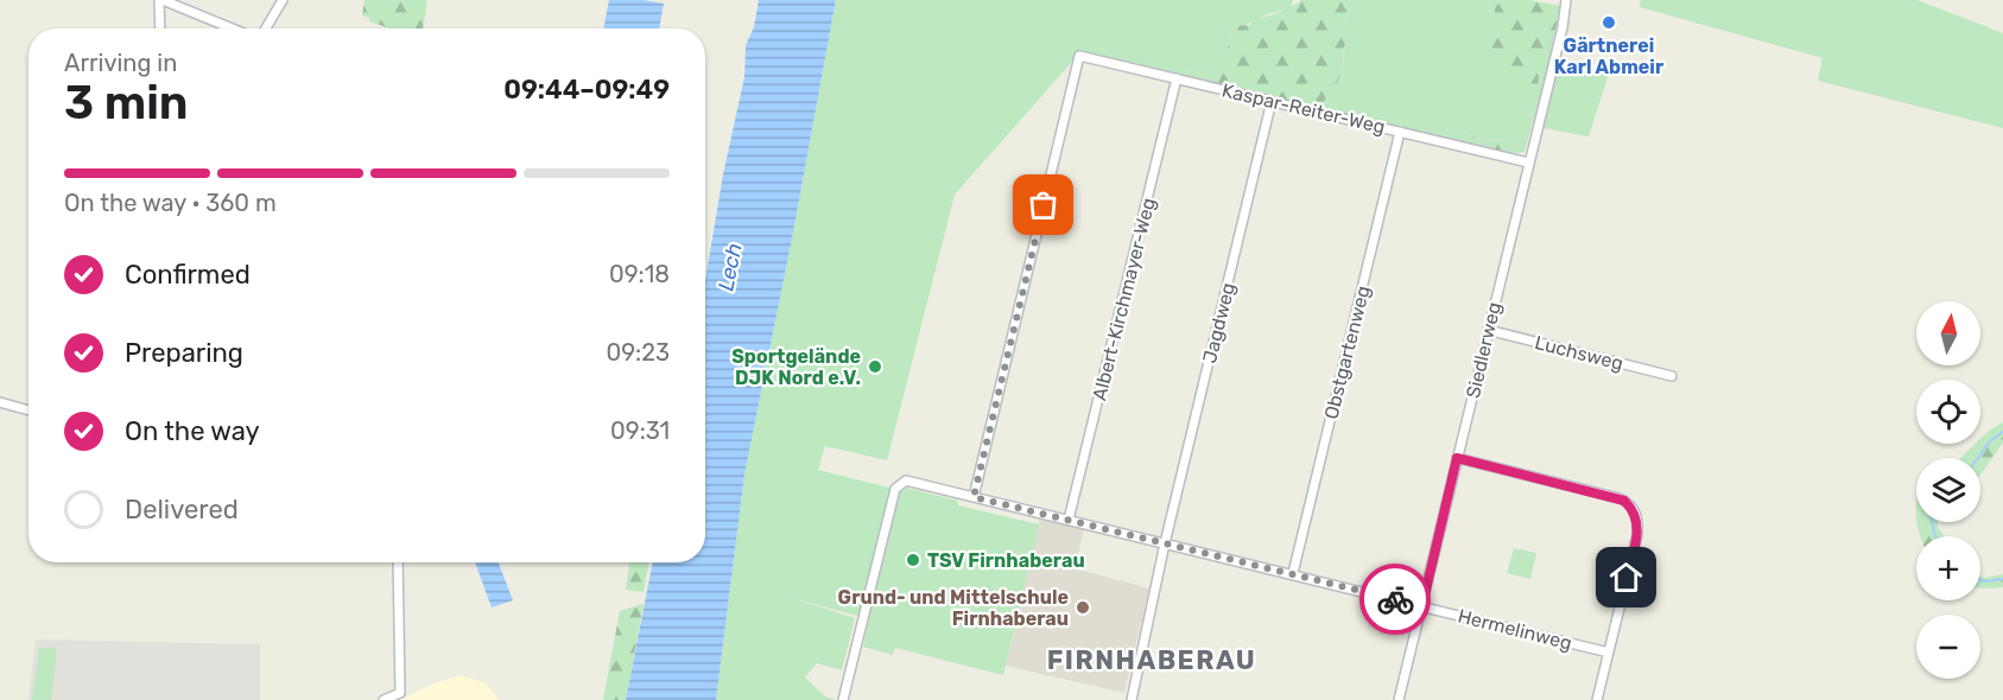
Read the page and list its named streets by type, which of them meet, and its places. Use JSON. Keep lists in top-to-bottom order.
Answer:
{
  "streets": {
    "street": [
      "Kaspar-Reiter-Weg",
      "Albert-Kirchmayer-Weg",
      "Jagdweg",
      "Siedlerweg",
      "Obstgartenweg",
      "Luchsweg",
      "Hermelinweg"
    ]
  },
  "crossings": [
    ["Kaspar-Reiter-Weg", "Albert-Kirchmayer-Weg"],
    ["Kaspar-Reiter-Weg", "Jagdweg"],
    ["Kaspar-Reiter-Weg", "Siedlerweg"],
    ["Kaspar-Reiter-Weg", "Obstgartenweg"],
    ["Kaspar-Reiter-Weg", "Hermelinweg"],
    ["Albert-Kirchmayer-Weg", "Hermelinweg"],
    ["Jagdweg", "Hermelinweg"],
    ["Siedlerweg", "Luchsweg"],
    ["Siedlerweg", "Hermelinweg"],
    ["Obstgartenweg", "Hermelinweg"]
  ],
  "districts": ["FIRNHABERAU"],
  "water": ["Lech"],
  "places": [
    "Gärtnerei Karl Abmeir",
    "Sportgelände DJK Nord e.V.",
    "TSV Firnhaberau",
    "Grund- und Mittelschule Firnhaberau"
  ],
  "north": "top",
  "page": {
    "heading": ["3 min", "Arriving in", "09:44–09:49"],
    "bar": "On the way · 360 m",
    "list": [
      ["Confirmed", "09:18"],
      ["Preparing", "09:23"],
      ["On the way", "09:31"],
      "Delivered"
    ],
    "map_buttons": ["+", "−"]
  }
}
